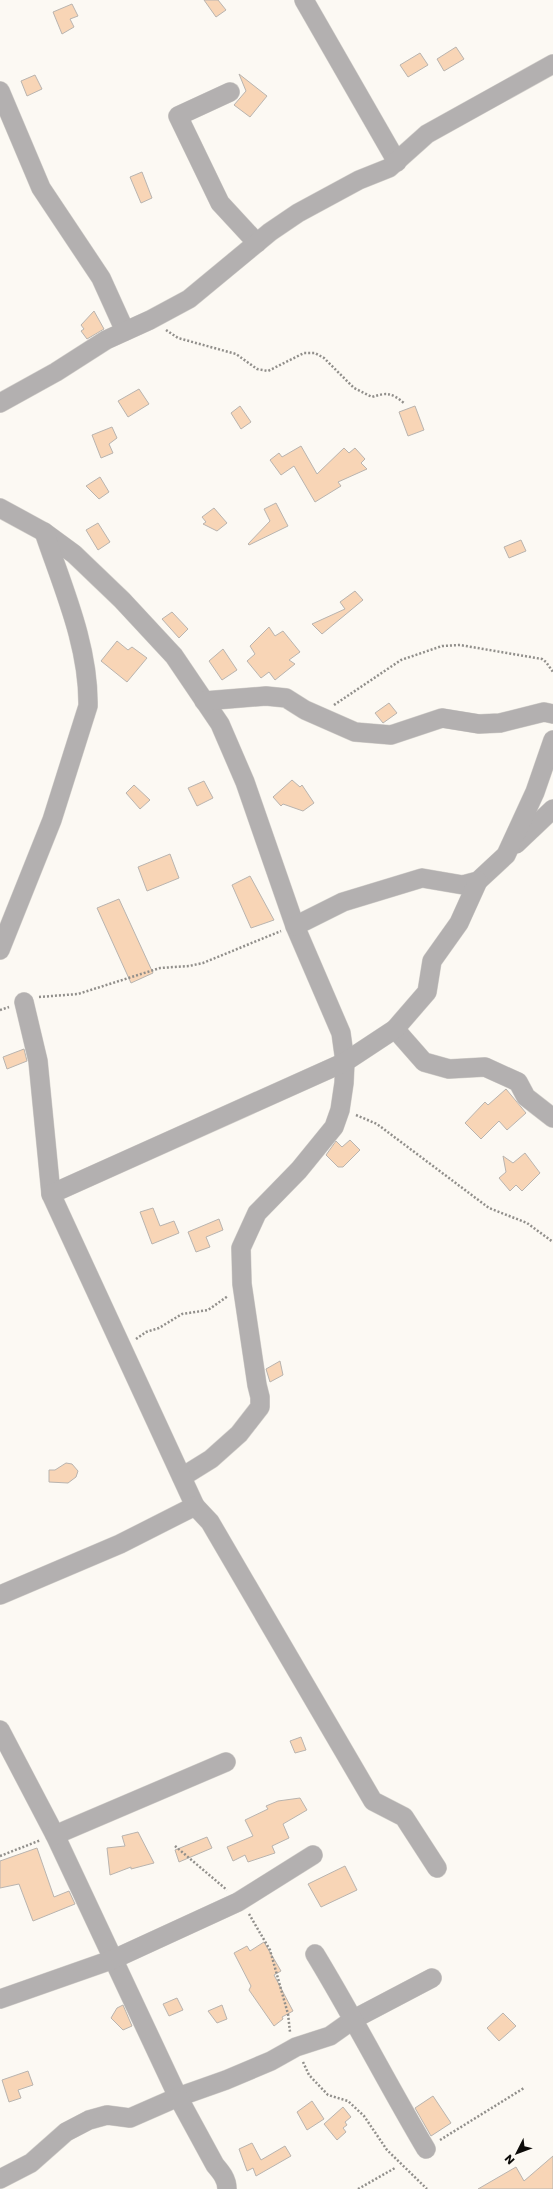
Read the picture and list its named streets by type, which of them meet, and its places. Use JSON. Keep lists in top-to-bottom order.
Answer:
{
  "north": "bottom left"
}
